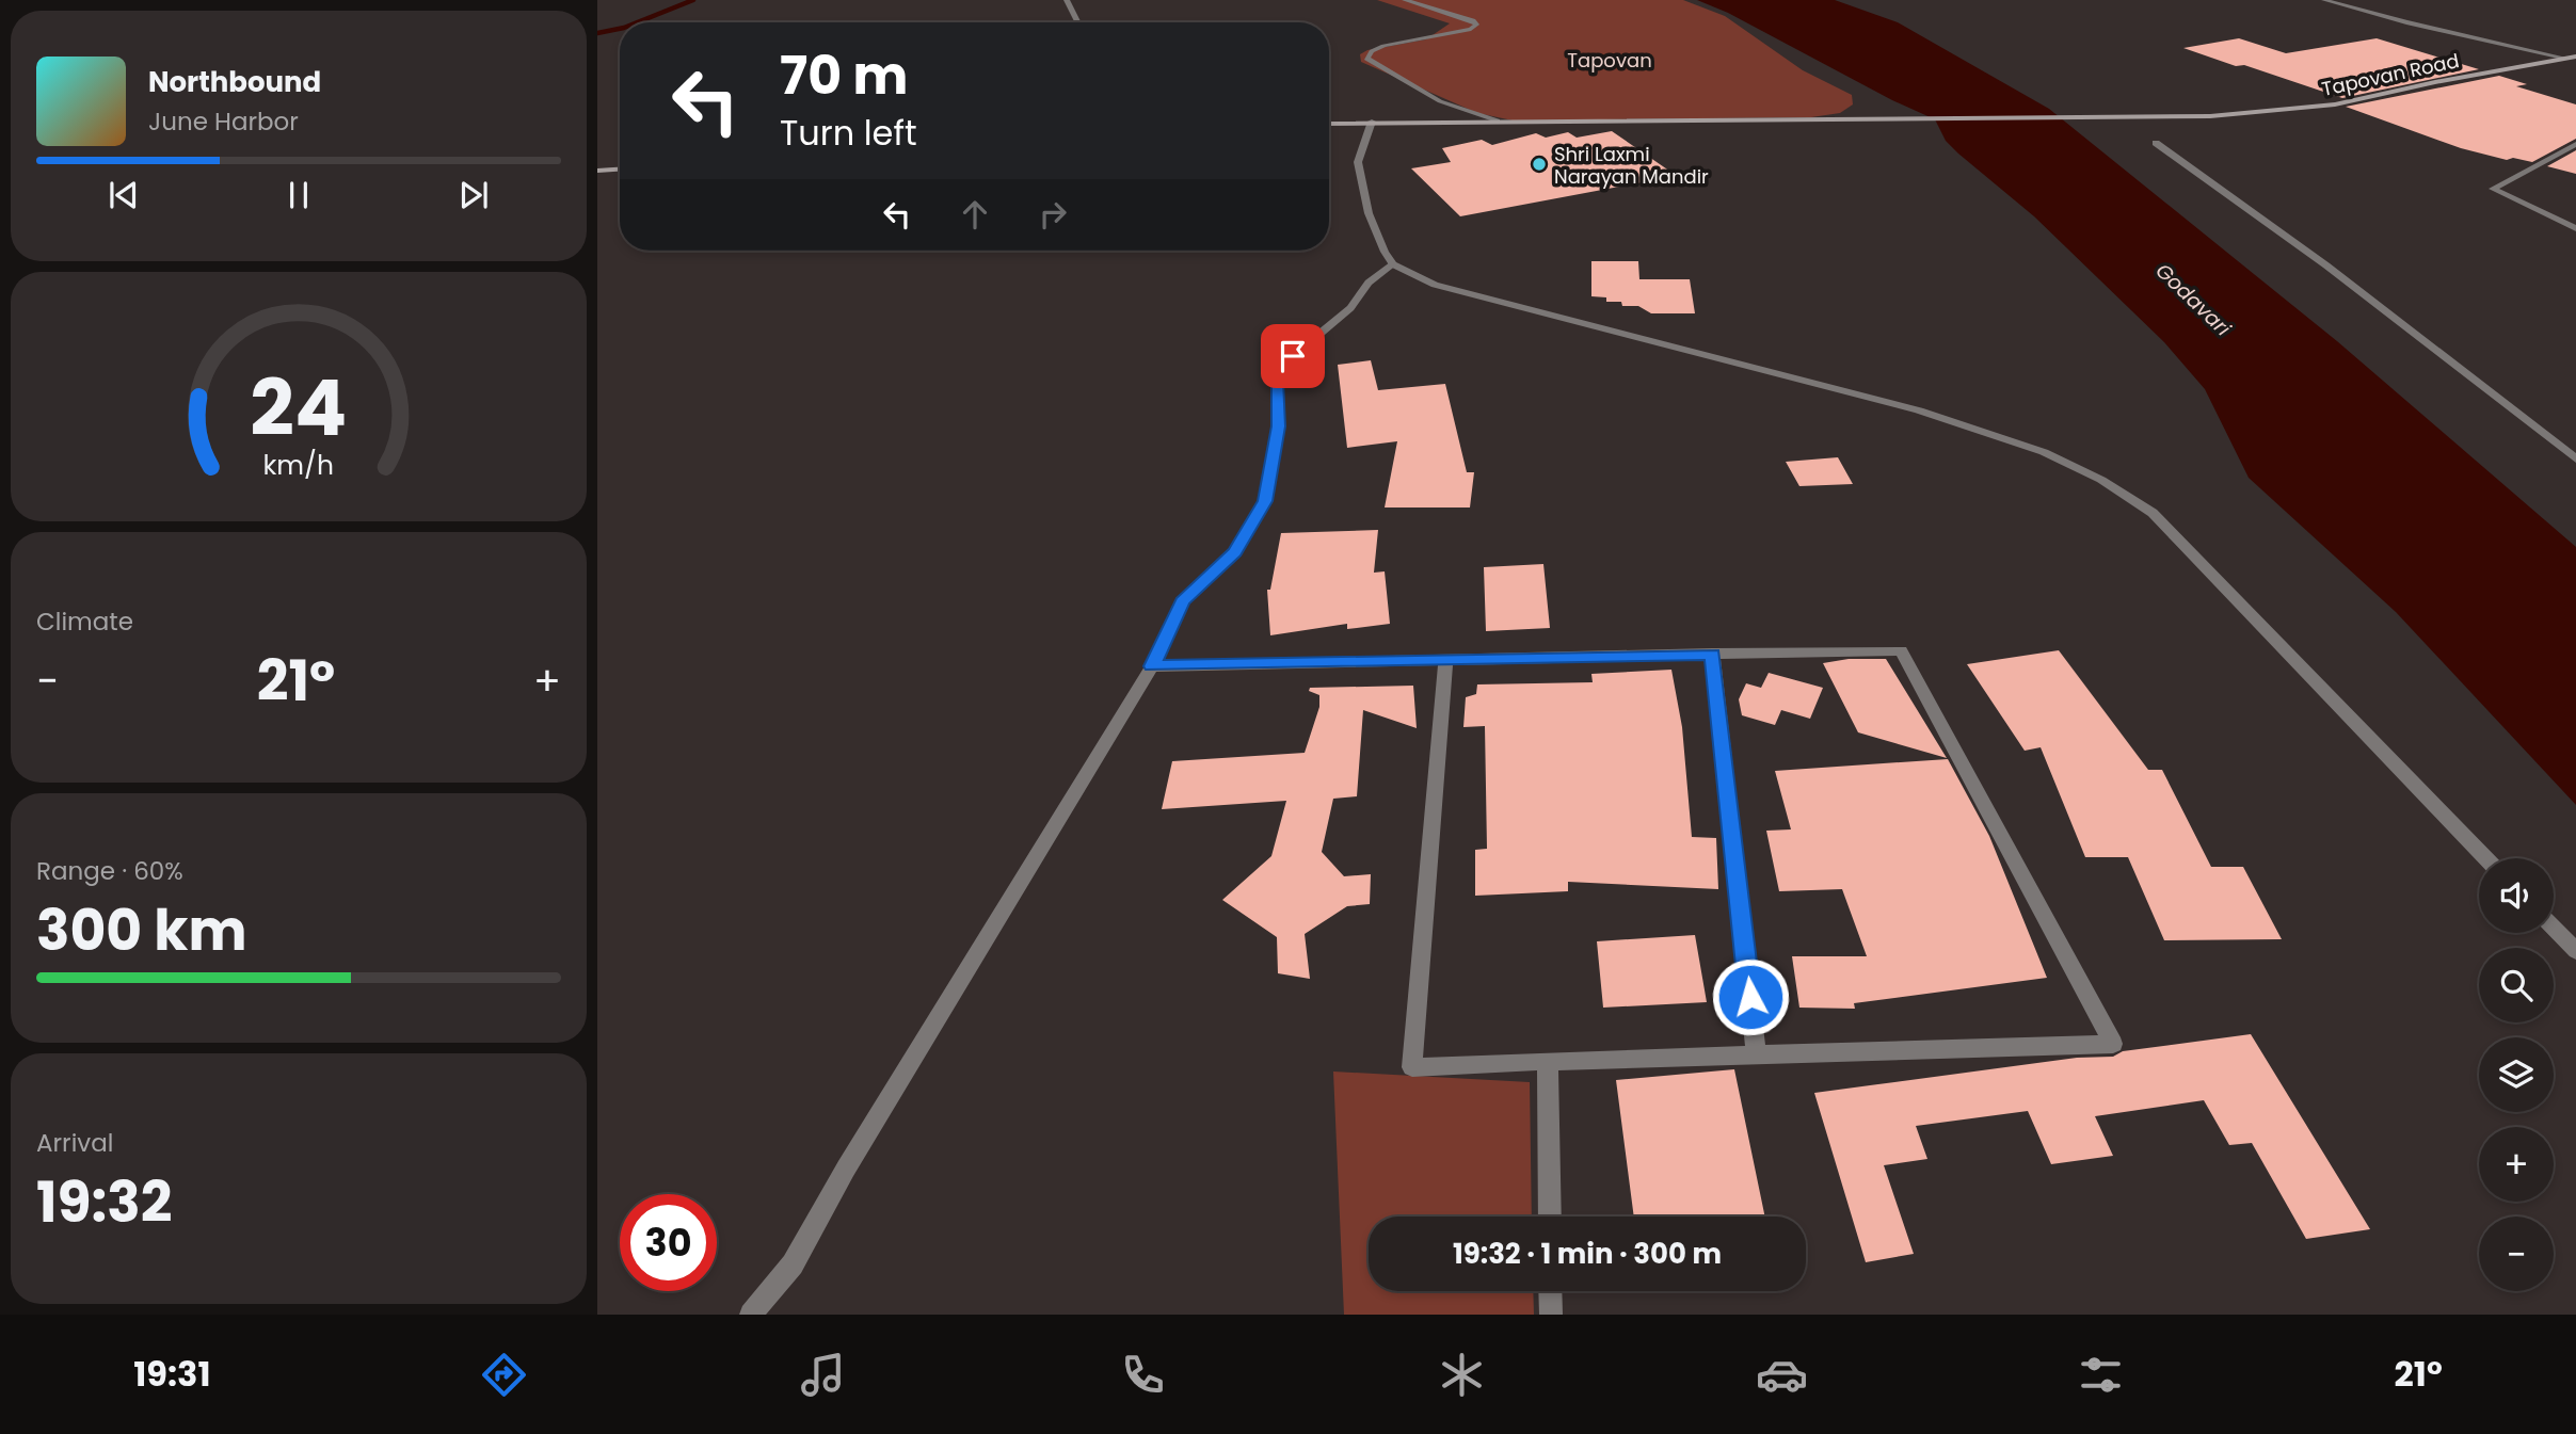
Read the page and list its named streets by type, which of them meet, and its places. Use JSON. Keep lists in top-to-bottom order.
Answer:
{
  "streets": {
    "main road": ["Tapovan Road"]
  },
  "water": ["Godavari"],
  "parks": ["Tapovan"],
  "places": ["Shri Laxmi Narayan Mandir"],
  "page": {
    "turn": ["70 m", "Turn left"],
    "song": ["Northbound", "June Harbor"],
    "tile": [
      "Climate",
      ["Range · 60%", "300 km"],
      ["Arrival", "19:32"]
    ],
    "heat": ["−", "21°", "+"],
    "map_buttons": ["+", "−"],
    "limit": "30",
    "trip": "19:32 · 1 min · 300 m",
    "tabs": ["19:31", "21°"],
    "gauge": ["24", "km/h"]
  }
}
